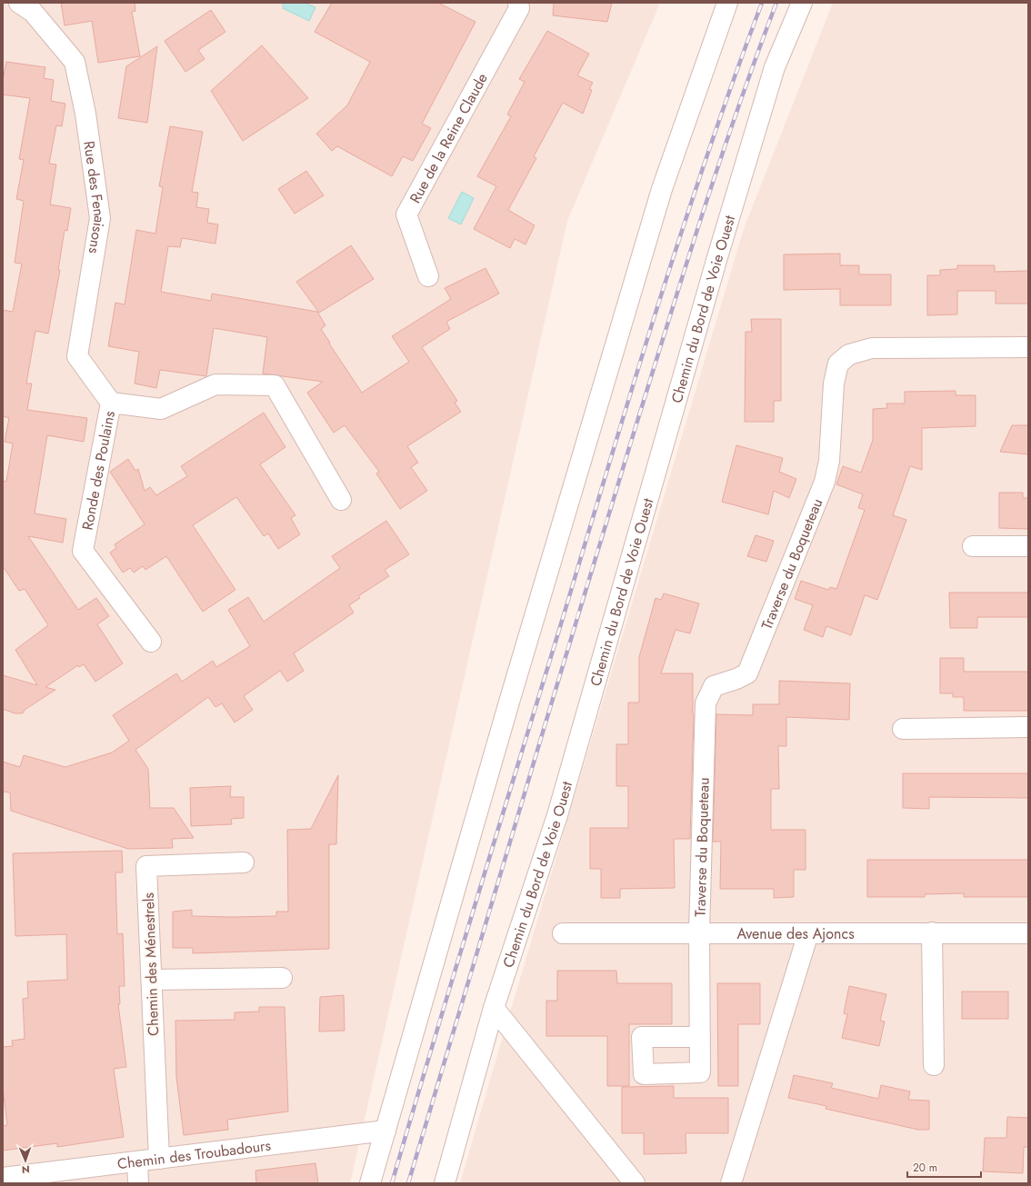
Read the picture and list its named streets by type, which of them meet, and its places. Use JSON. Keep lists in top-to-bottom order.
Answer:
{
  "streets": {
    "street": [
      "Rue de la Reine Claude",
      "Rue des Fenaisons",
      "Chemin du Bord de Voie Ouest",
      "Ronde des Poulains",
      "Traverse du Boqueteau",
      "Avenue des Ajoncs",
      "Chemin des Ménestrels",
      "Chemin des Troubadours"
    ]
  },
  "crossings": [
    ["Rue des Fenaisons", "Ronde des Poulains"],
    ["Traverse du Boqueteau", "Avenue des Ajoncs"],
    ["Chemin des Ménestrels", "Chemin des Troubadours"]
  ],
  "scale_bar": "20 m",
  "north": "bottom"
}
